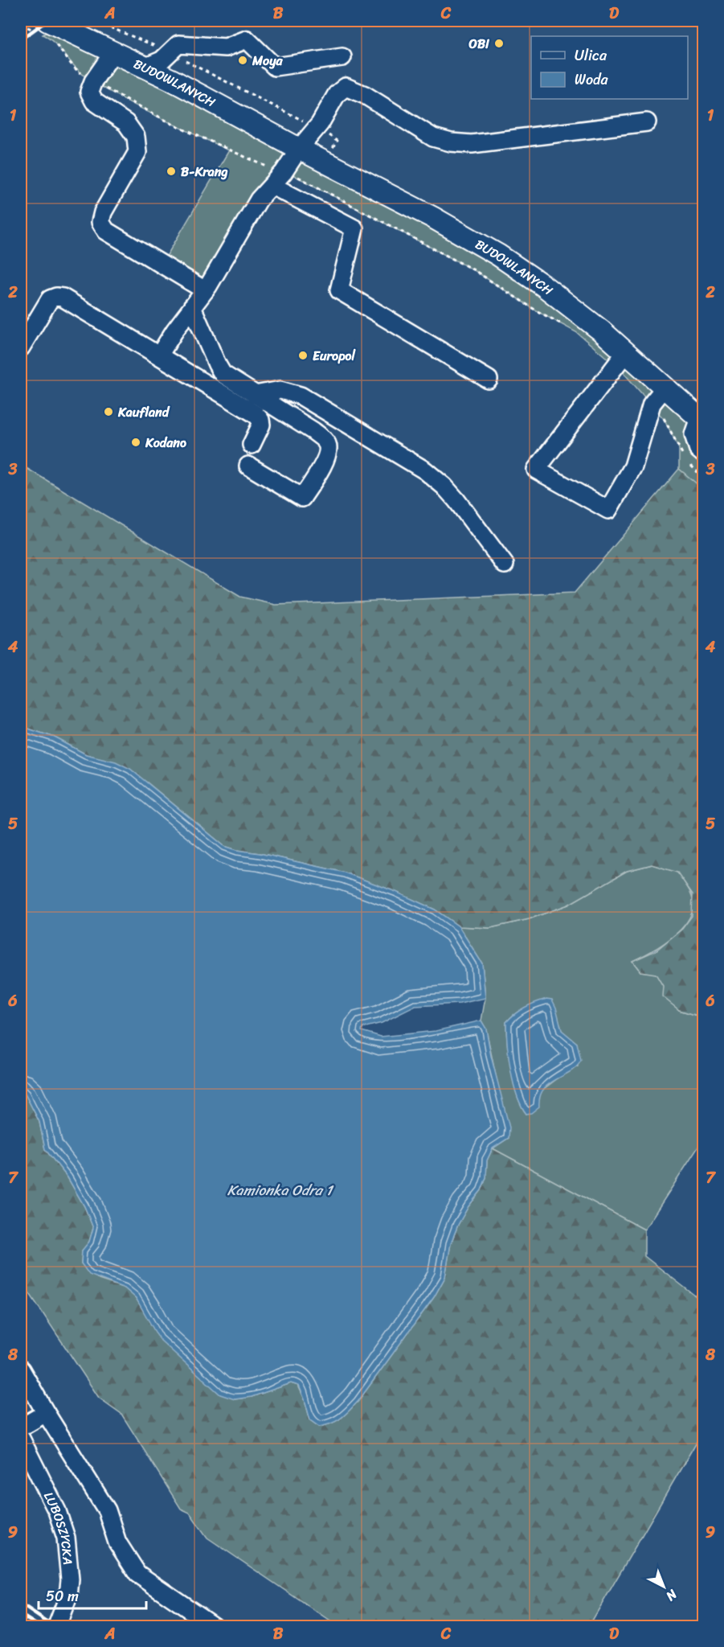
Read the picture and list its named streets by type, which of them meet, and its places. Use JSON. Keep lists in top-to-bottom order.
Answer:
{
  "streets": {
    "main road": ["BUDOWLANYCH"],
    "street": ["LUBOSZYCKA"]
  },
  "water": ["Kamionka Odra 1"],
  "places": [
    "OBI",
    "Moya",
    "B-Krang",
    "Europol",
    "Kaufland",
    "Kodano"
  ],
  "legend": ["Ulica", "Woda"],
  "scale_bar": "50 m",
  "north": "bottom right",
  "grid": {
    "columns": [
      "A",
      "B",
      "C",
      "D"
    ],
    "rows": [
      "1",
      "2",
      "3",
      "4",
      "5",
      "6",
      "7",
      "8",
      "9"
    ]
  }
}
